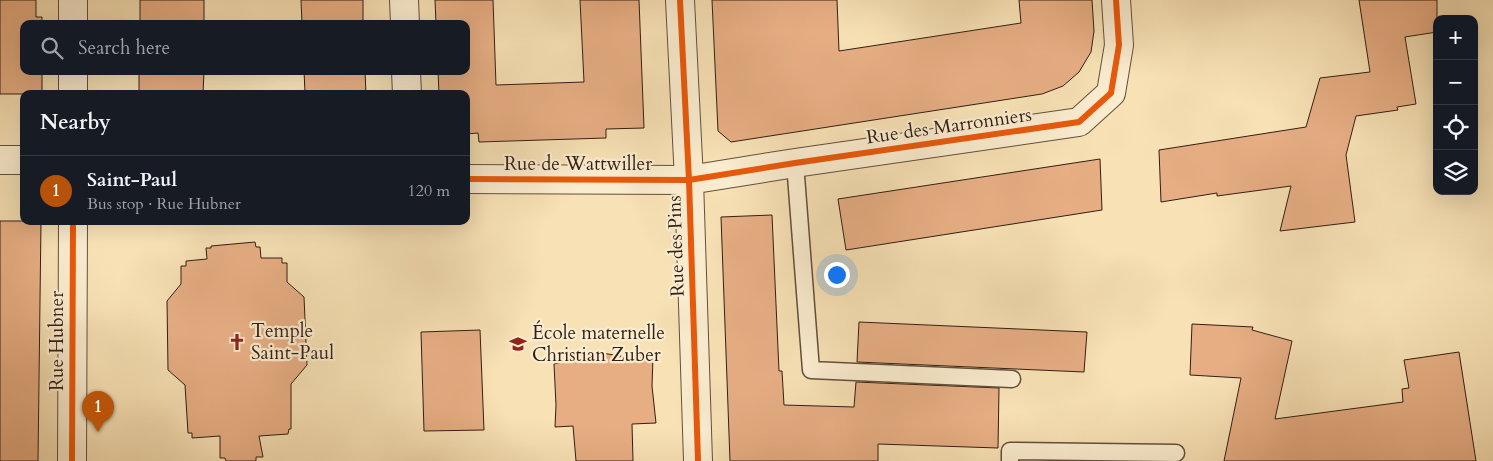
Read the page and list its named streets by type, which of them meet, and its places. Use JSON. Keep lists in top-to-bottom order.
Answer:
{
  "streets": {
    "street": [
      "Rue des Marronniers",
      "Rue de Wattwiller",
      "Rue des Pins",
      "Rue Hubner"
    ]
  },
  "crossings": [
    ["Rue des Marronniers", "Rue de Wattwiller"],
    ["Rue des Marronniers", "Rue des Pins"],
    ["Rue de Wattwiller", "Rue des Pins"]
  ],
  "places": {
    "church": ["Temple Saint-Paul"],
    "school or university": ["École maternelle Christian Zuber"]
  },
  "page": {
    "map_buttons": ["+", "−"],
    "search": "Search here",
    "heading": "Nearby",
    "list": [
      {
        "mark": "1",
        "name": "Saint-Paul",
        "note": "Bus stop · Rue Hubner",
        "value": "120 m"
      }
    ],
    "pins": "1"
  }
}
